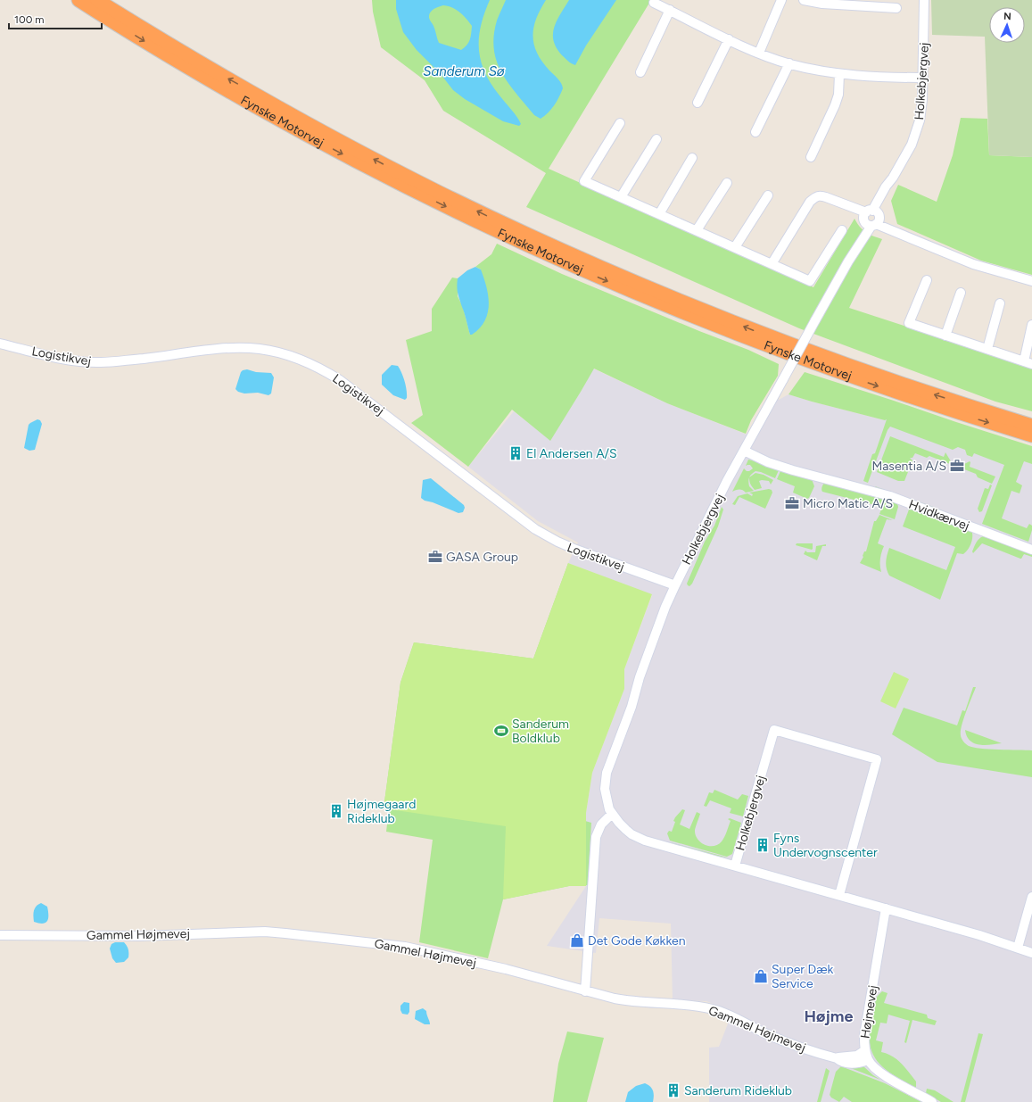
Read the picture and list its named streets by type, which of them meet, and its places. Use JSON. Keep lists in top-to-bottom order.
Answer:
{
  "streets": {
    "highway": ["Fynske Motorvej"],
    "street": [
      "Holkebjergvej",
      "Logistikvej",
      "Hvidkærvej",
      "Gammel Højmevej",
      "Højmevej"
    ]
  },
  "crossings": [
    ["Holkebjergvej", "Logistikvej"],
    ["Holkebjergvej", "Hvidkærvej"],
    ["Holkebjergvej", "Højmevej"],
    ["Gammel Højmevej", "Højmevej"]
  ],
  "districts": ["Højme"],
  "water": ["Sanderum Sø"],
  "places": {
    "building": [
      "El Andersen A/S",
      "Højmegaard Rideklub",
      "Fyns Undervognscenter",
      "Sanderum Rideklub"
    ],
    "office": ["Masentia A/S", "Micro Matic A/S", "GASA Group"],
    "sports": ["Sanderum Boldklub"],
    "shop": ["Det Gode Køkken", "Super Dæk Service"]
  },
  "scale_bar": "100 m",
  "north": "top"
}
